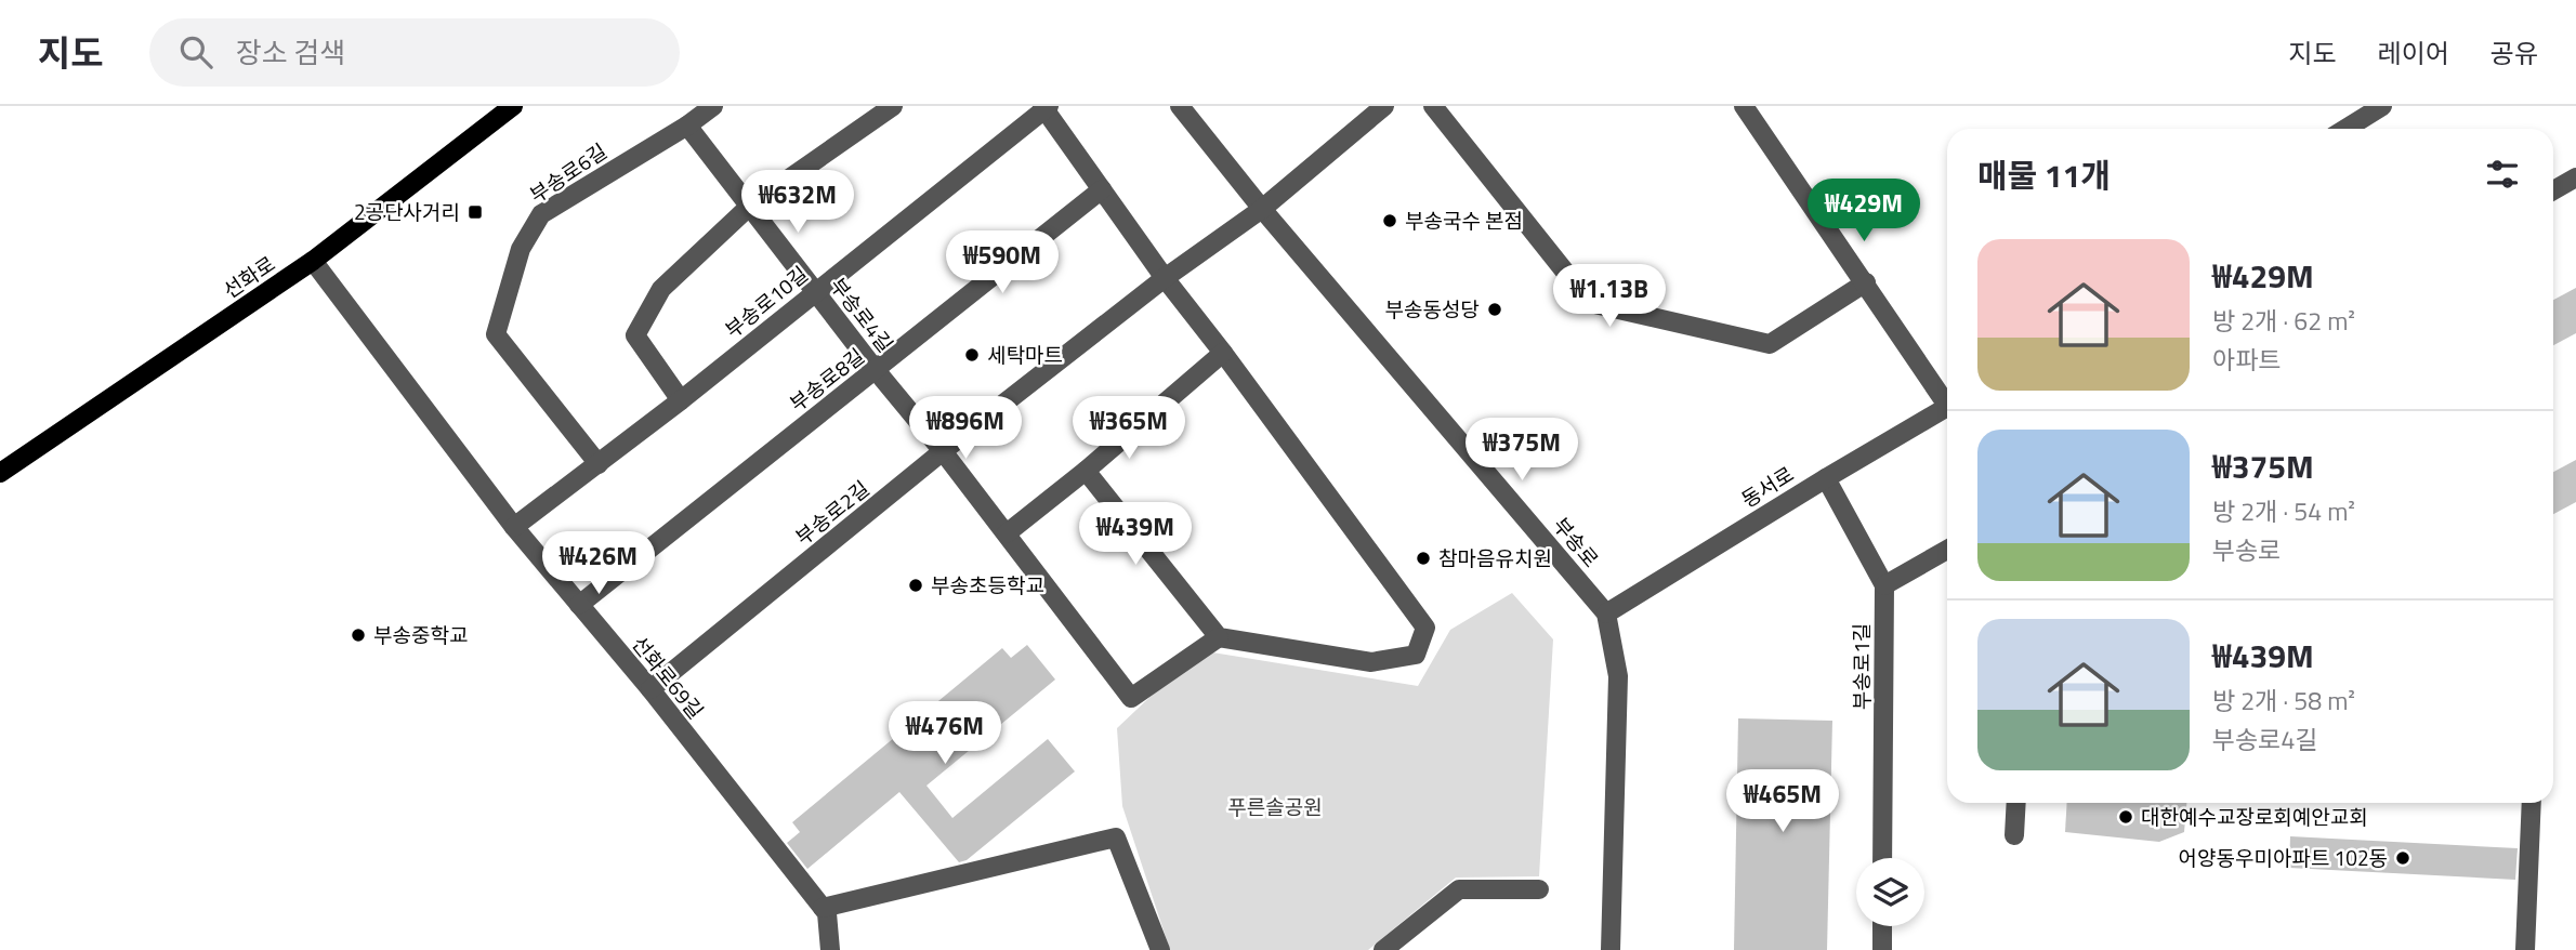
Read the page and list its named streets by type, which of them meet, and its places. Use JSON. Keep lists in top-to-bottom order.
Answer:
{
  "streets": {
    "main road": ["선화로"],
    "street": [
      "부송로6길",
      "부송로10길",
      "부송로4길",
      "부송로8길",
      "동서로",
      "부송로2길",
      "부송로",
      "부송로1길",
      "선화로69길"
    ]
  },
  "crossings": [
    ["부송로6길", "부송로10길"],
    ["부송로6길", "부송로4길"],
    ["선화로", "선화로69길"],
    ["부송로10길", "부송로4길"],
    ["부송로10길", "선화로69길"],
    ["부송로4길", "부송로8길"],
    ["부송로4길", "부송로2길"],
    ["부송로8길", "선화로69길"],
    ["동서로", "부송로"],
    ["동서로", "부송로1길"],
    ["부송로2길", "부송로"],
    ["부송로2길", "선화로69길"]
  ],
  "parks": ["푸른솔공원"],
  "places": {
    "transit": ["2공단사거리"],
    "other": [
      "부송국수 본점",
      "부송동성당",
      "세탁마트",
      "참마음유치원",
      "부송초등학교",
      "부송중학교",
      "대한예수교장로회예안교회",
      "어양동우미아파트 102동"
    ]
  },
  "page": {
    "header": "지도",
    "search": "장소 검색",
    "nav": ["지도", "레이어", "공유"],
    "heading": "매물 11개",
    "price": [
      "₩632M",
      "₩429M",
      "₩590M",
      "₩1.13B",
      "₩896M",
      "₩365M",
      "₩375M",
      "₩439M",
      "₩426M",
      "₩476M",
      "₩465M"
    ],
    "list": [
      {
        "name": "₩429M",
        "note": "방 2개 · 62 m² · 아파트"
      },
      {
        "name": "₩375M",
        "note": "방 2개 · 54 m² · 부송로"
      },
      {
        "name": "₩439M",
        "note": "방 2개 · 58 m² · 부송로4길"
      }
    ]
  }
}
